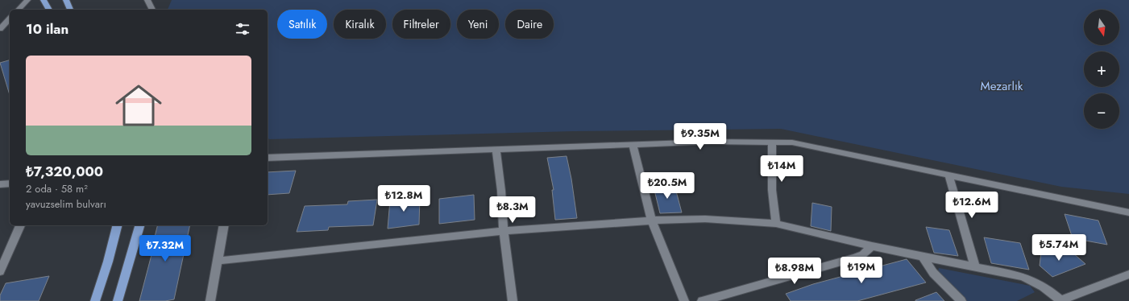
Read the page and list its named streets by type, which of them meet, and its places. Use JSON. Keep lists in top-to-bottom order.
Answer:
{
  "parks": ["Mezarlık"],
  "north": "bottom",
  "page": {
    "map_buttons": ["+", "−"],
    "chip": [
      "Satılık",
      "Kiralık",
      "Filtreler",
      "Yeni",
      "Daire"
    ],
    "heading": "10 ilan",
    "list": [
      {
        "name": "₺7,320,000",
        "note": "2 oda · 58 m² · yavuzselim bulvarı"
      }
    ],
    "price": [
      "₺9.35M",
      "₺14M",
      "₺20.5M",
      "₺12.8M",
      "₺12.6M",
      "₺8.3M",
      "₺5.74M",
      "₺7.32M",
      "₺19M",
      "₺8.98M"
    ]
  }
}
